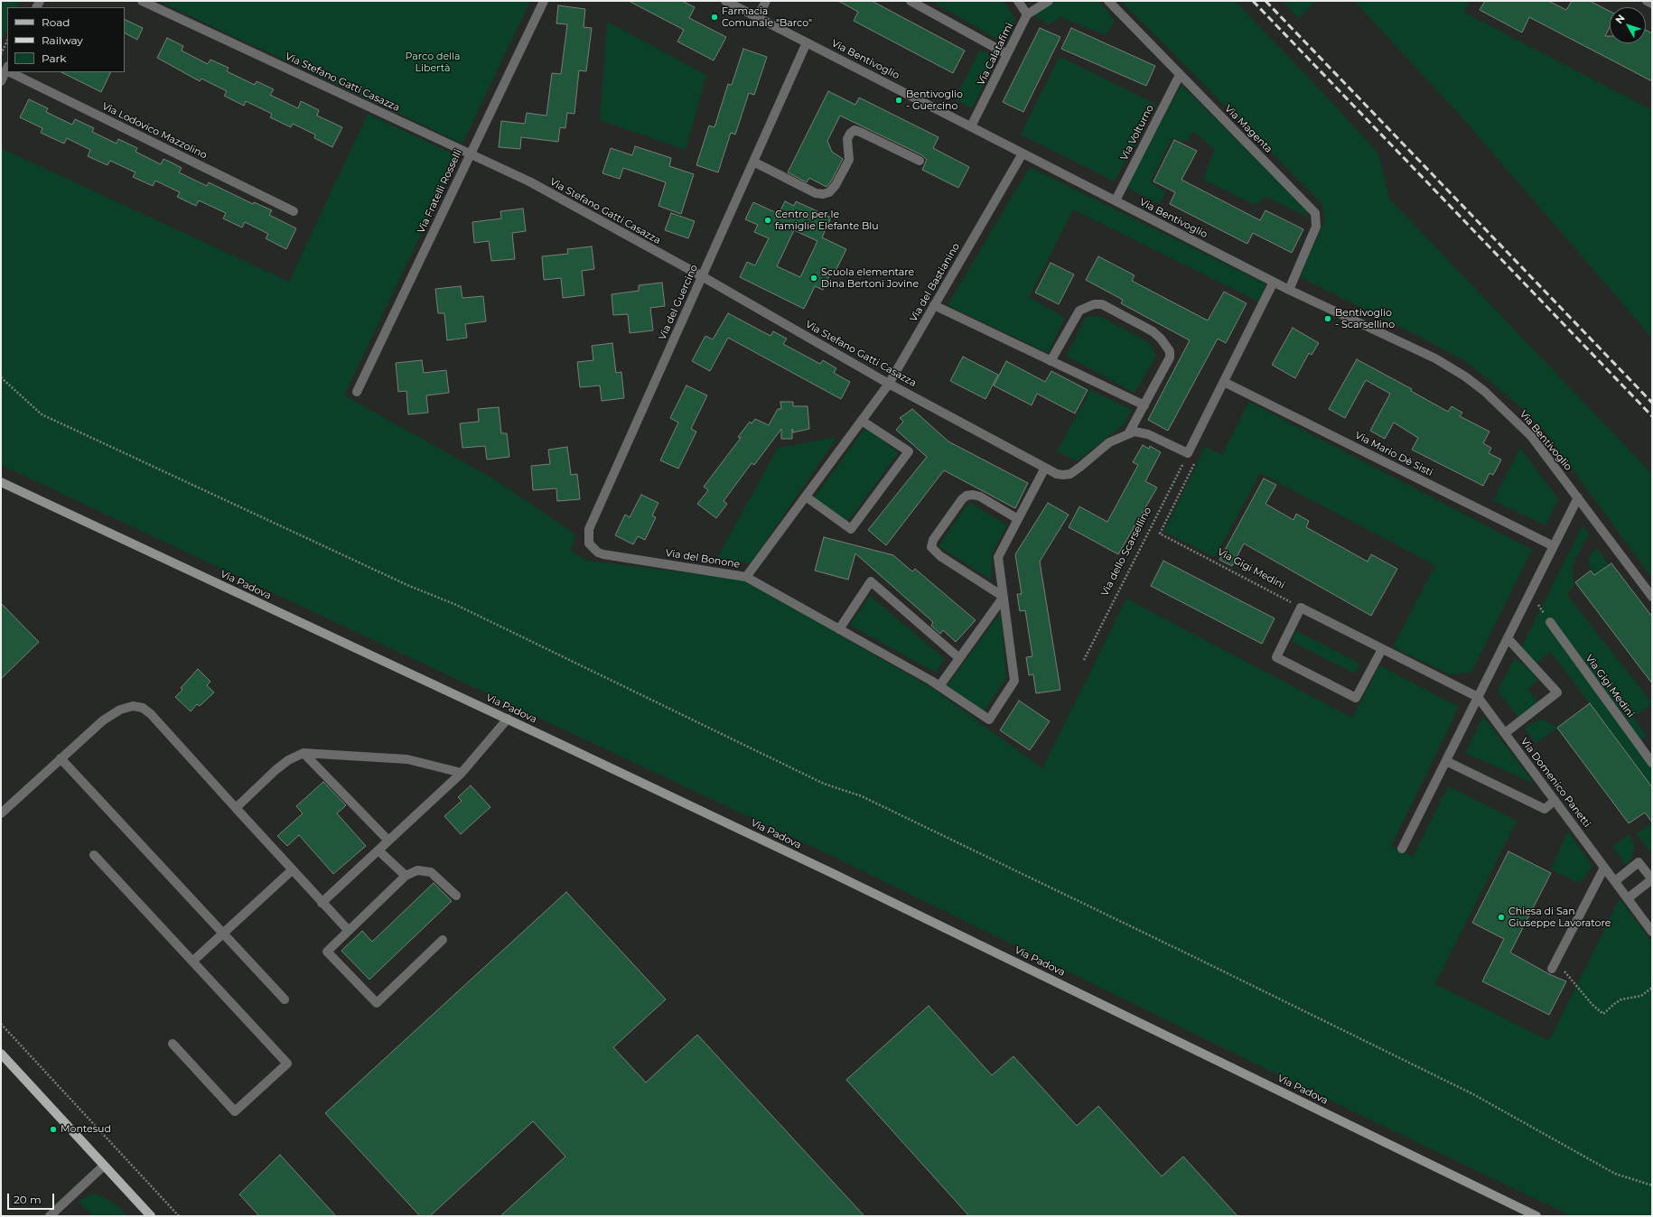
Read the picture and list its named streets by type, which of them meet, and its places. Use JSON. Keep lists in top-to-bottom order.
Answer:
{
  "streets": {
    "main road": ["Via Padova"],
    "street": [
      "Via Calatafimi",
      "Via Bentivoglio",
      "Via Stefano Gatti Casazza",
      "Via Magenta",
      "Via Lodovico Mazzolino",
      "Via Volturno",
      "Via Fratelli Rosselli",
      "Via del Bastianino",
      "Via del Guercino",
      "Via Mario Dè Sisti",
      "Via del Bonone",
      "Via Gigi Medini",
      "Via Domenico Panetti"
    ],
    "path": ["Via dello Scarsellino"]
  },
  "crossings": [
    ["Via Calatafimi", "Via Bentivoglio"],
    ["Via Bentivoglio", "Via Magenta"],
    ["Via Bentivoglio", "Via Volturno"],
    ["Via Bentivoglio", "Via del Bastianino"],
    ["Via Bentivoglio", "Via del Guercino"],
    ["Via Stefano Gatti Casazza", "Via Fratelli Rosselli"],
    ["Via Stefano Gatti Casazza", "Via del Bastianino"],
    ["Via Stefano Gatti Casazza", "Via del Guercino"],
    ["Via Magenta", "Via Volturno"],
    ["Via del Bastianino", "Via del Bonone"],
    ["Via del Guercino", "Via del Bonone"]
  ],
  "parks": ["Parco della Libertà"],
  "places": [
    "Farmacia Comunale \"Barco\"",
    "Bentivoglio - Guercino",
    "Centro per le famiglie Elefante Blu",
    "Scuola elementare Dina Bertoni Jovine",
    "Bentivoglio - Scarsellino",
    "Chiesa di San Giuseppe Lavoratore",
    "Montesud"
  ],
  "legend": ["Road", "Railway", "Park"],
  "scale_bar": "20 m",
  "north": "top left"
}
